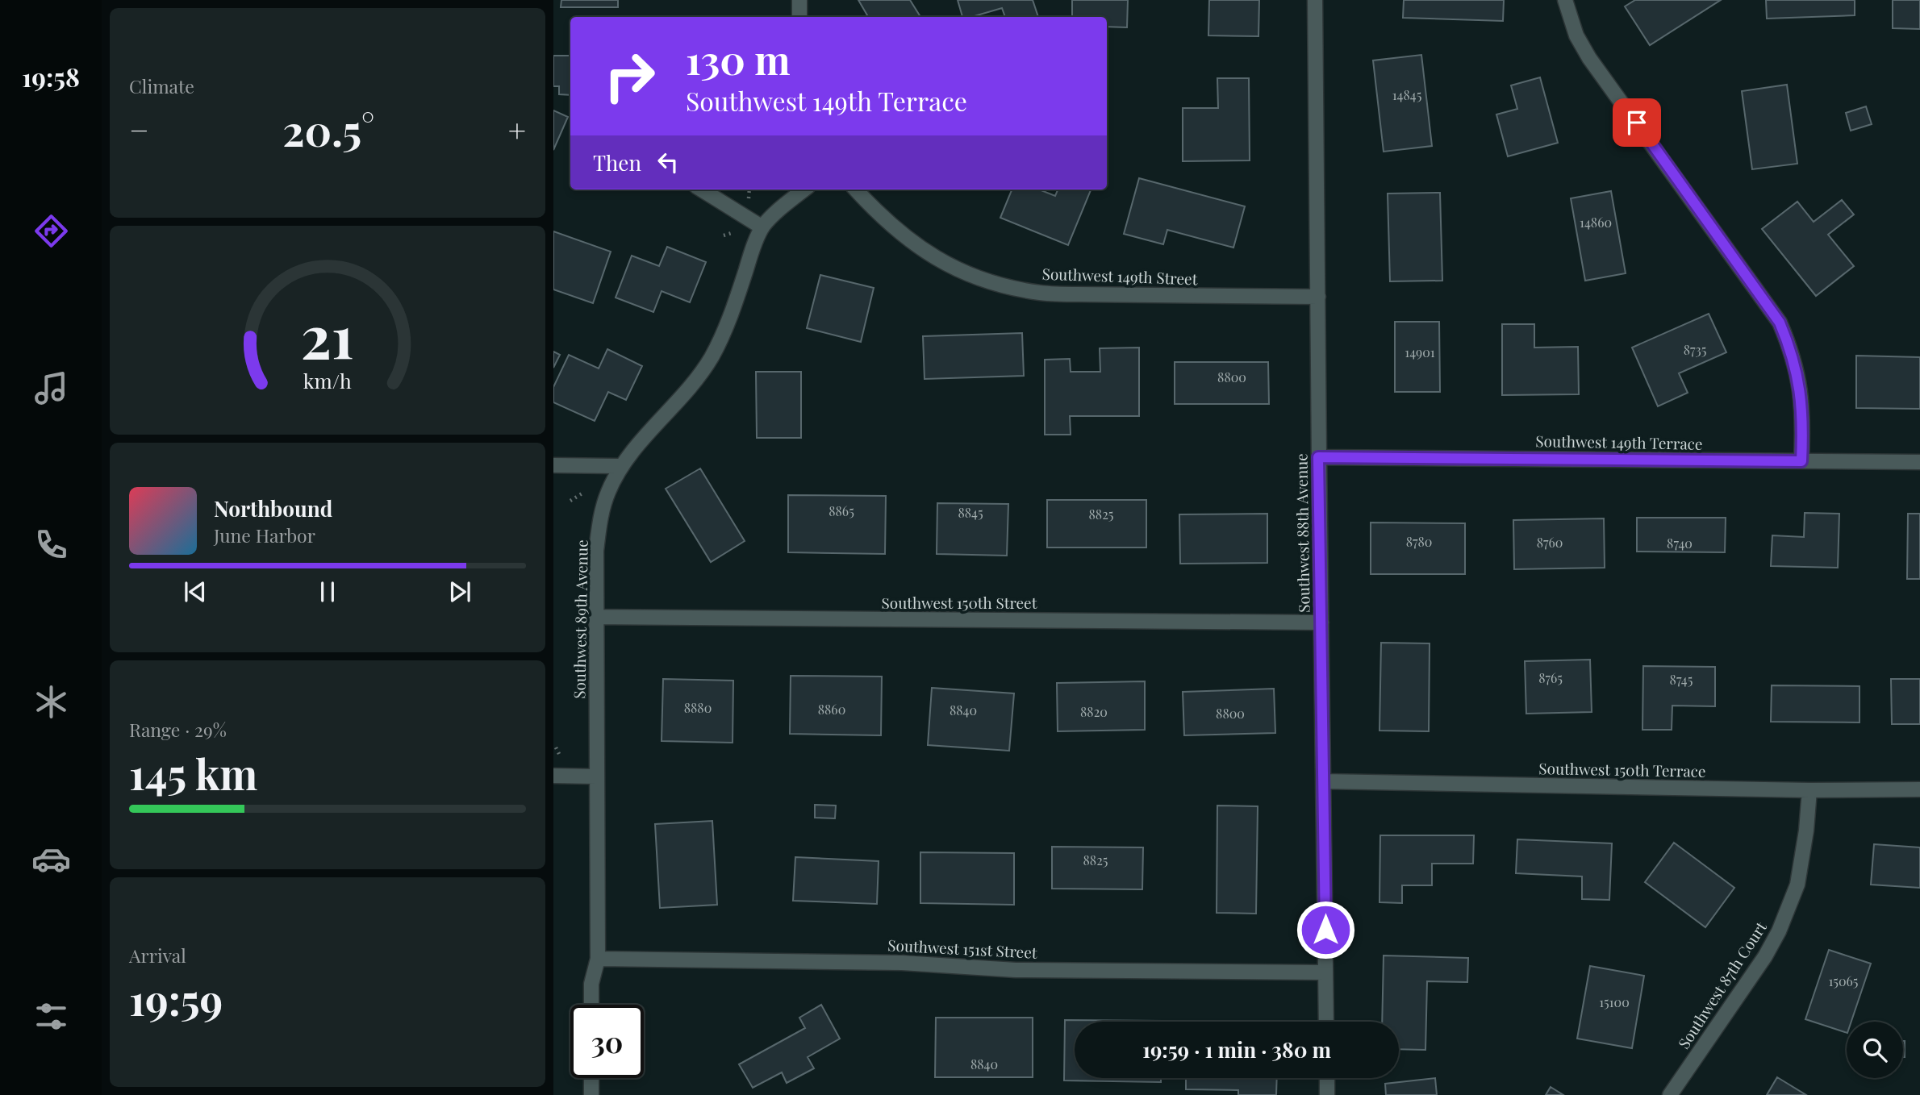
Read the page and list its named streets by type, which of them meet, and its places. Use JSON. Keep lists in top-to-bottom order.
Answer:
{
  "streets": {
    "street": [
      "Southwest 149th Street",
      "Southwest 149th Terrace",
      "Southwest 88th Avenue",
      "Southwest 150th Street",
      "Southwest 89th Avenue",
      "Southwest 150th Terrace",
      "Southwest 151st Street",
      "Southwest 87th Court"
    ]
  },
  "crossings": [
    ["Southwest 149th Street", "Southwest 88th Avenue"],
    ["Southwest 149th Terrace", "Southwest 88th Avenue"],
    ["Southwest 88th Avenue", "Southwest 150th Street"],
    ["Southwest 88th Avenue", "Southwest 150th Terrace"],
    ["Southwest 88th Avenue", "Southwest 151st Street"],
    ["Southwest 150th Street", "Southwest 89th Avenue"],
    ["Southwest 89th Avenue", "Southwest 151st Street"],
    ["Southwest 150th Terrace", "Southwest 87th Court"]
  ],
  "house_numbers": [
    "14845",
    "14860",
    "8735",
    "14901",
    "8800",
    "8865",
    "8845",
    "8825",
    "8780",
    "8760",
    "8740",
    "8765",
    "8745",
    "8880",
    "8860",
    "8840",
    "8820",
    "8800",
    "8825",
    "15065",
    "15100",
    "8840"
  ],
  "page": {
    "tabs": "19:58",
    "tile": [
      "Climate",
      ["Range · 29%", "145 km"],
      ["Arrival", "19:59"]
    ],
    "turn": ["130 m", "Southwest 149th Terrace"],
    "heat": ["−", "20.5°", "+"],
    "then": "Then",
    "song": ["Northbound", "June Harbor"],
    "limit": "30",
    "trip": "19:59 · 1 min · 380 m",
    "gauge": ["21", "km/h"]
  }
}
